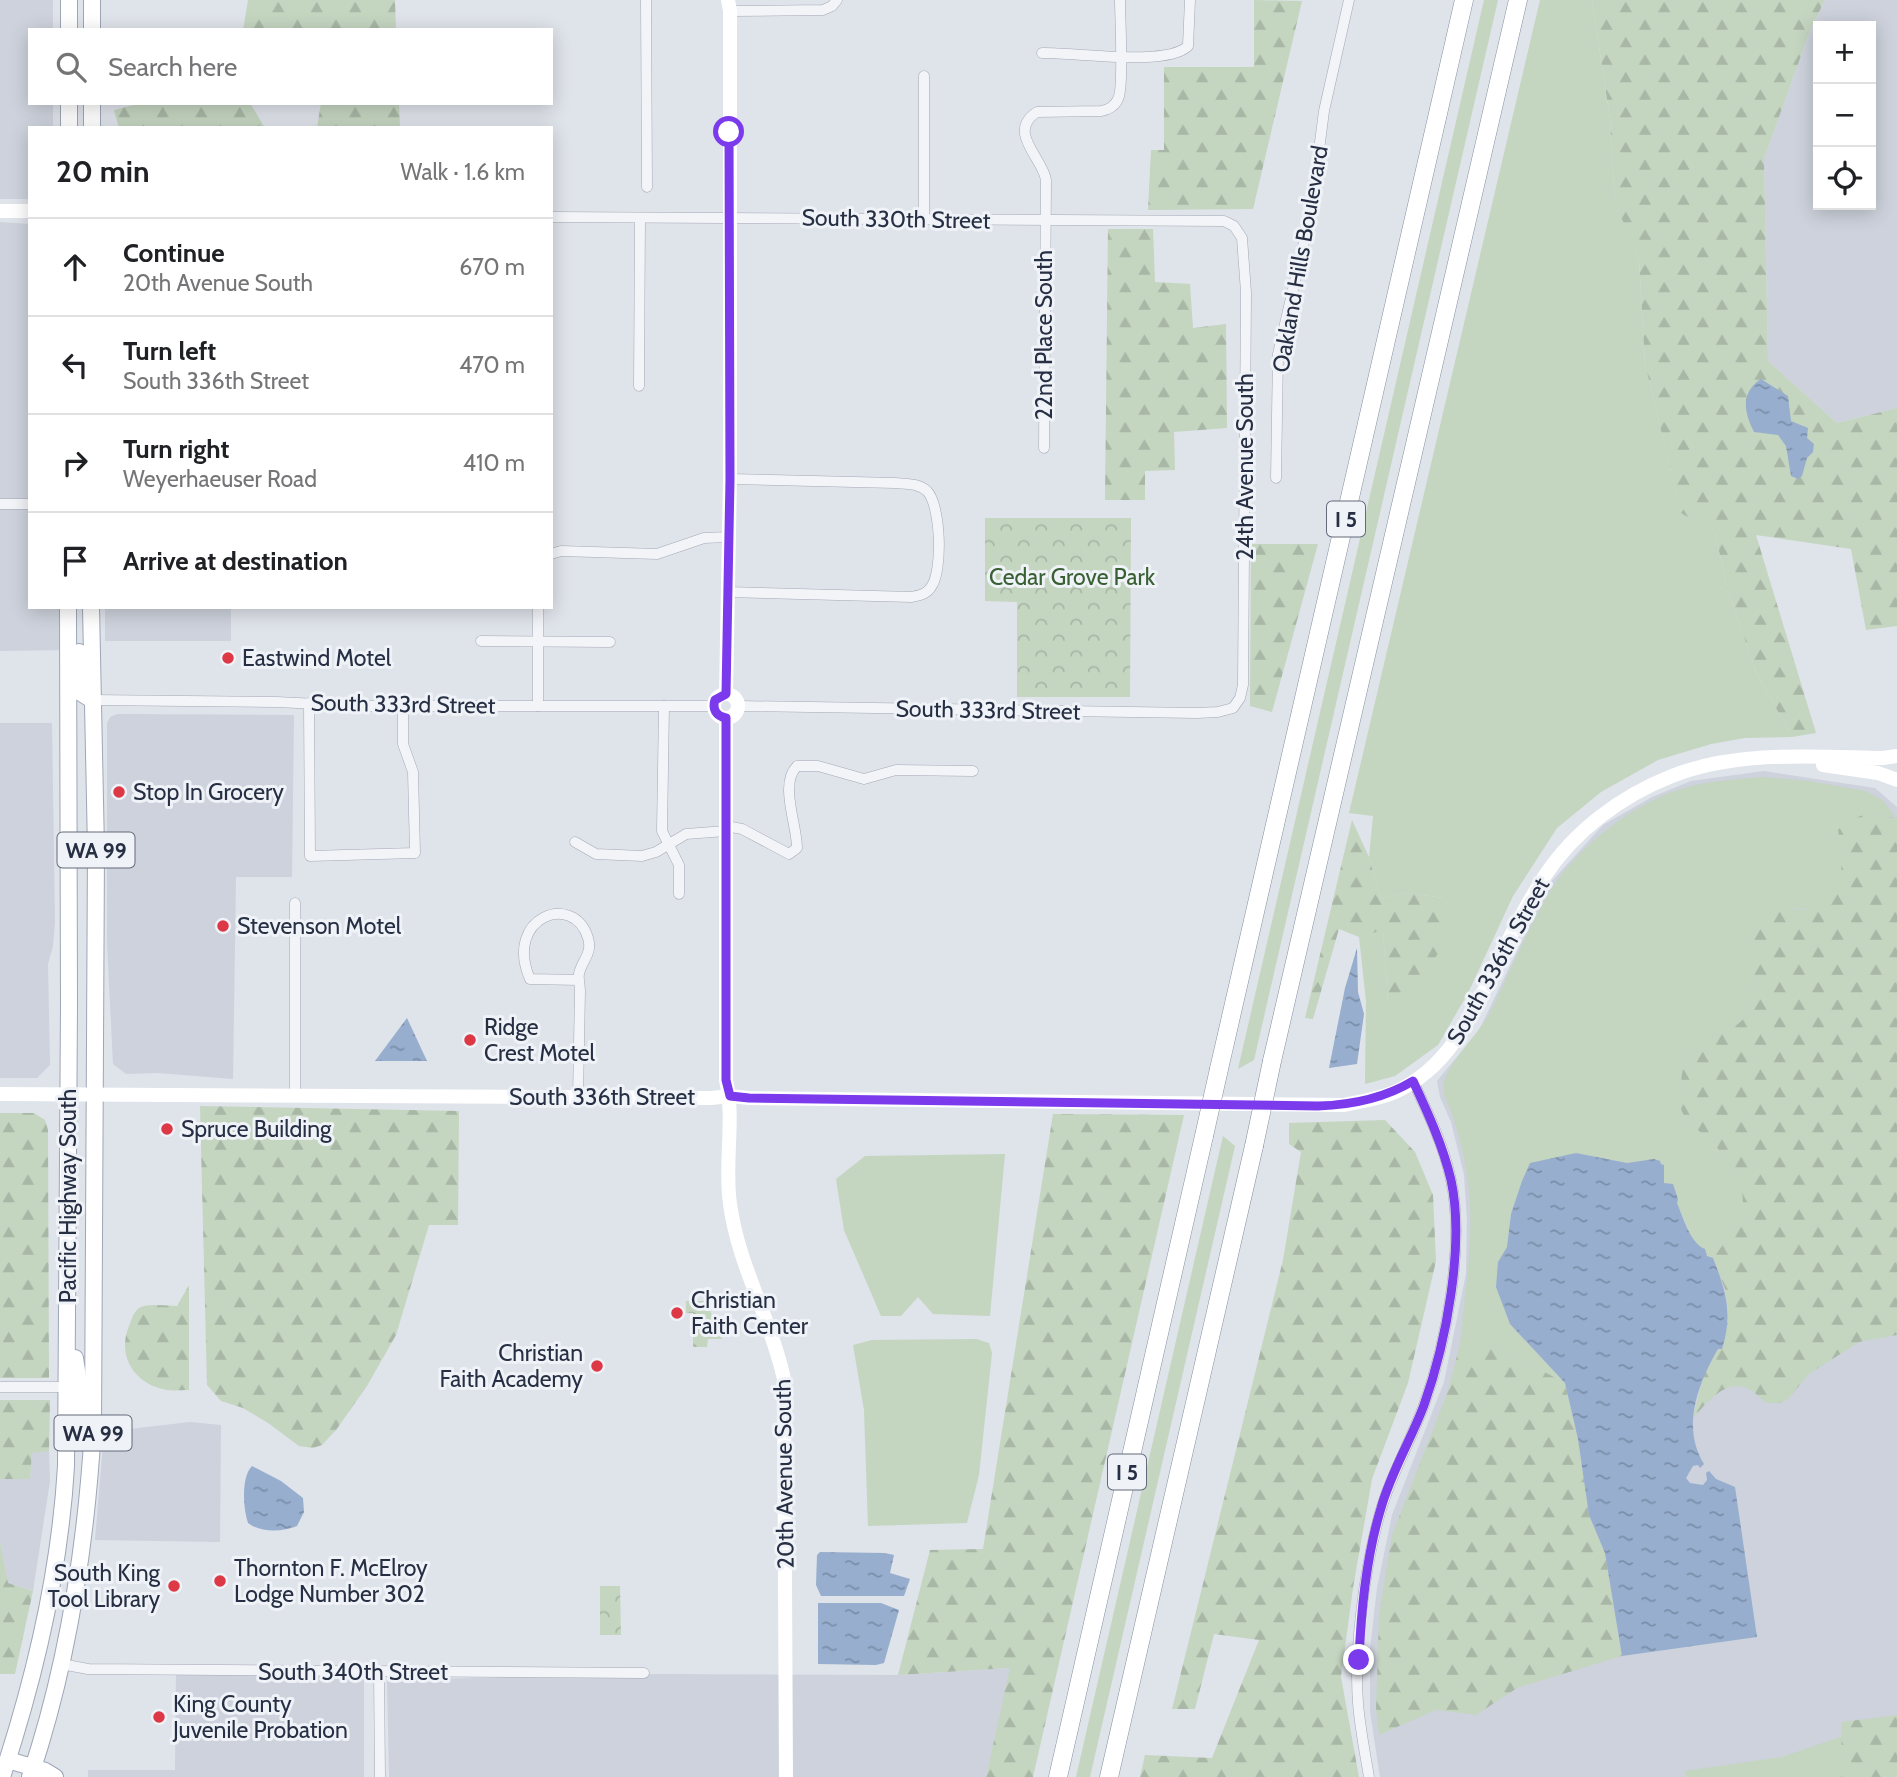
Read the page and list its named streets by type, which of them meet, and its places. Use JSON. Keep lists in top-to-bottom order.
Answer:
{
  "streets": {
    "highway": ["I 5"],
    "main road": [
      "WA 99",
      "South 336th Street",
      "Pacific Highway South",
      "20th Avenue South"
    ],
    "street": [
      "South 330th Street",
      "Oakland Hills Boulevard",
      "22nd Place South",
      "24th Avenue South",
      "South 333rd Street",
      "South 340th Street"
    ]
  },
  "crossings": [
    ["South 330th Street", "22nd Place South"],
    ["South 330th Street", "24th Avenue South"],
    ["24th Avenue South", "South 333rd Street"],
    ["South 333rd Street", "Pacific Highway South"],
    ["South 333rd Street", "20th Avenue South"],
    ["South 336th Street", "Pacific Highway South"],
    ["South 336th Street", "20th Avenue South"],
    ["Pacific Highway South", "South 340th Street"]
  ],
  "parks": ["Cedar Grove Park"],
  "places": [
    "Eastwind Motel",
    "Stop In Grocery",
    "Stevenson Motel",
    "Ridge Crest Motel",
    "Spruce Building",
    "Christian Faith Center",
    "Christian Faith Academy",
    "Thornton F. McElroy Lodge Number 302",
    "South King Tool Library",
    "King County Juvenile Probation"
  ],
  "page": {
    "map_buttons": ["+", "−"],
    "search": "Search here",
    "heading": ["20 min", "Walk · 1.6 km"],
    "list": [
      ["Continue", "20th Avenue South", "670 m"],
      ["Turn left", "South 336th Street", "470 m"],
      ["Turn right", "Weyerhaeuser Road", "410 m"],
      "Arrive at destination"
    ]
  }
}
